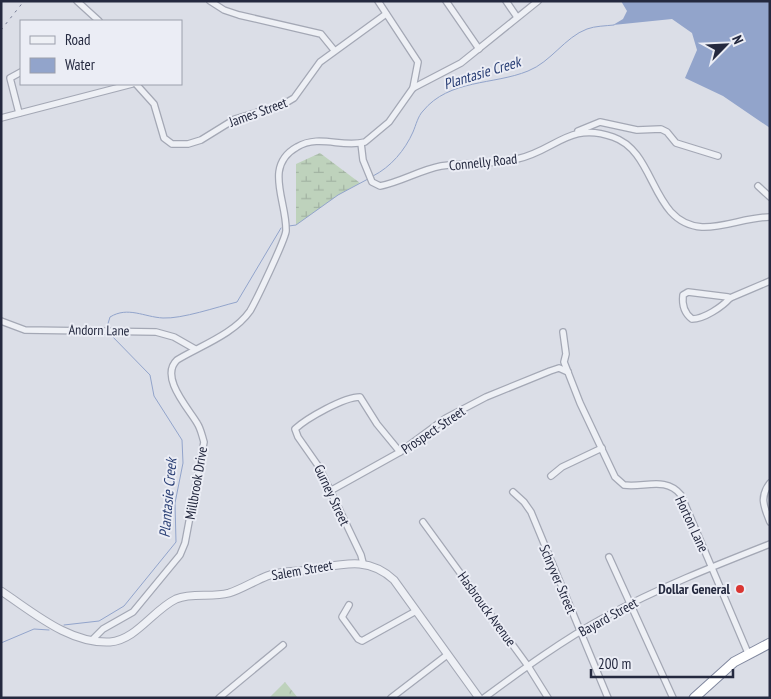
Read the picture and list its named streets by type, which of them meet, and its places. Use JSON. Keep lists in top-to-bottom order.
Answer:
{
  "streets": {
    "street": [
      "James Street",
      "Connelly Road",
      "Andorn Lane",
      "Prospect Street",
      "Millbrook Drive",
      "Gurney Street",
      "Horton Lane",
      "Salem Street",
      "Schryver Street",
      "Hasbrouck Avenue",
      "Bayard Street"
    ]
  },
  "crossings": [
    ["Connelly Road", "Millbrook Drive"],
    ["Andorn Lane", "Millbrook Drive"],
    ["Prospect Street", "Gurney Street"],
    ["Prospect Street", "Horton Lane"],
    ["Millbrook Drive", "Salem Street"],
    ["Gurney Street", "Salem Street"],
    ["Horton Lane", "Bayard Street"],
    ["Schryver Street", "Bayard Street"],
    ["Hasbrouck Avenue", "Bayard Street"]
  ],
  "water": ["Plantasie Creek"],
  "places": ["Dollar General"],
  "legend": ["Road", "Water"],
  "scale_bar": "200 m",
  "north": "top right"
}
